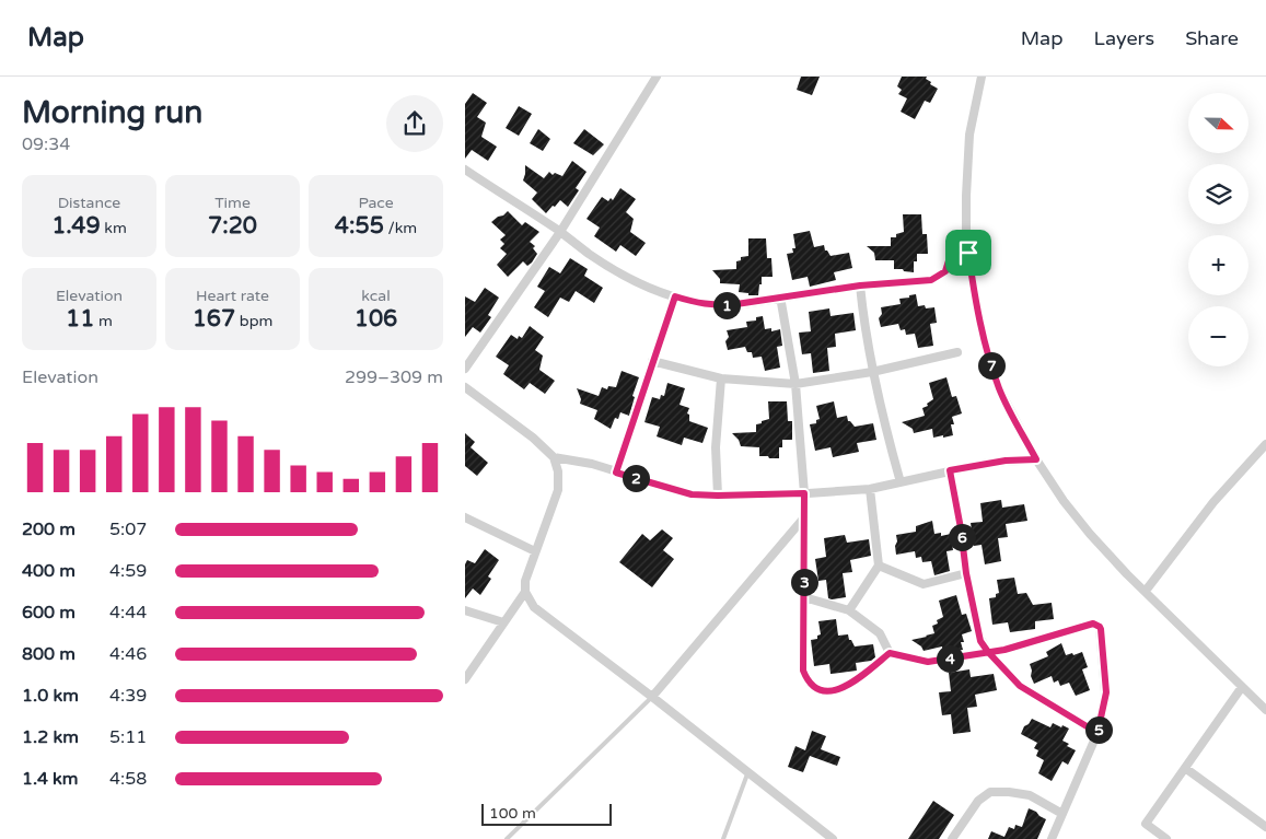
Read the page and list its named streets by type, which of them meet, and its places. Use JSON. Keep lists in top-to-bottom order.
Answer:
{
  "scale_bar": "100 m",
  "north": "right",
  "page": {
    "header": "Map",
    "nav": ["Map", "Layers", "Share"],
    "heading": ["Morning run", "09:34"],
    "map_buttons": ["+", "−"],
    "stats": [
      ["Distance", "1.49 km"],
      ["Time", "7:20"],
      ["Pace", "4:55 /km"],
      ["Elevation", "11 m"],
      ["Heart rate", "167 bpm"],
      ["kcal", "106"]
    ],
    "pins": [
      "1",
      "7",
      "2",
      "6",
      "3",
      "4",
      "5"
    ],
    "chart": ["Elevation", "299–309 m"],
    "list": [
      {
        "name": "200 m",
        "note": "5:07"
      },
      {
        "name": "400 m",
        "note": "4:59"
      },
      {
        "name": "600 m",
        "note": "4:44"
      },
      {
        "name": "800 m",
        "note": "4:46"
      },
      {
        "name": "1.0 km",
        "note": "4:39"
      },
      {
        "name": "1.2 km",
        "note": "5:11"
      },
      {
        "name": "1.4 km",
        "note": "4:58"
      }
    ],
    "scale": "100 m"
  }
}
